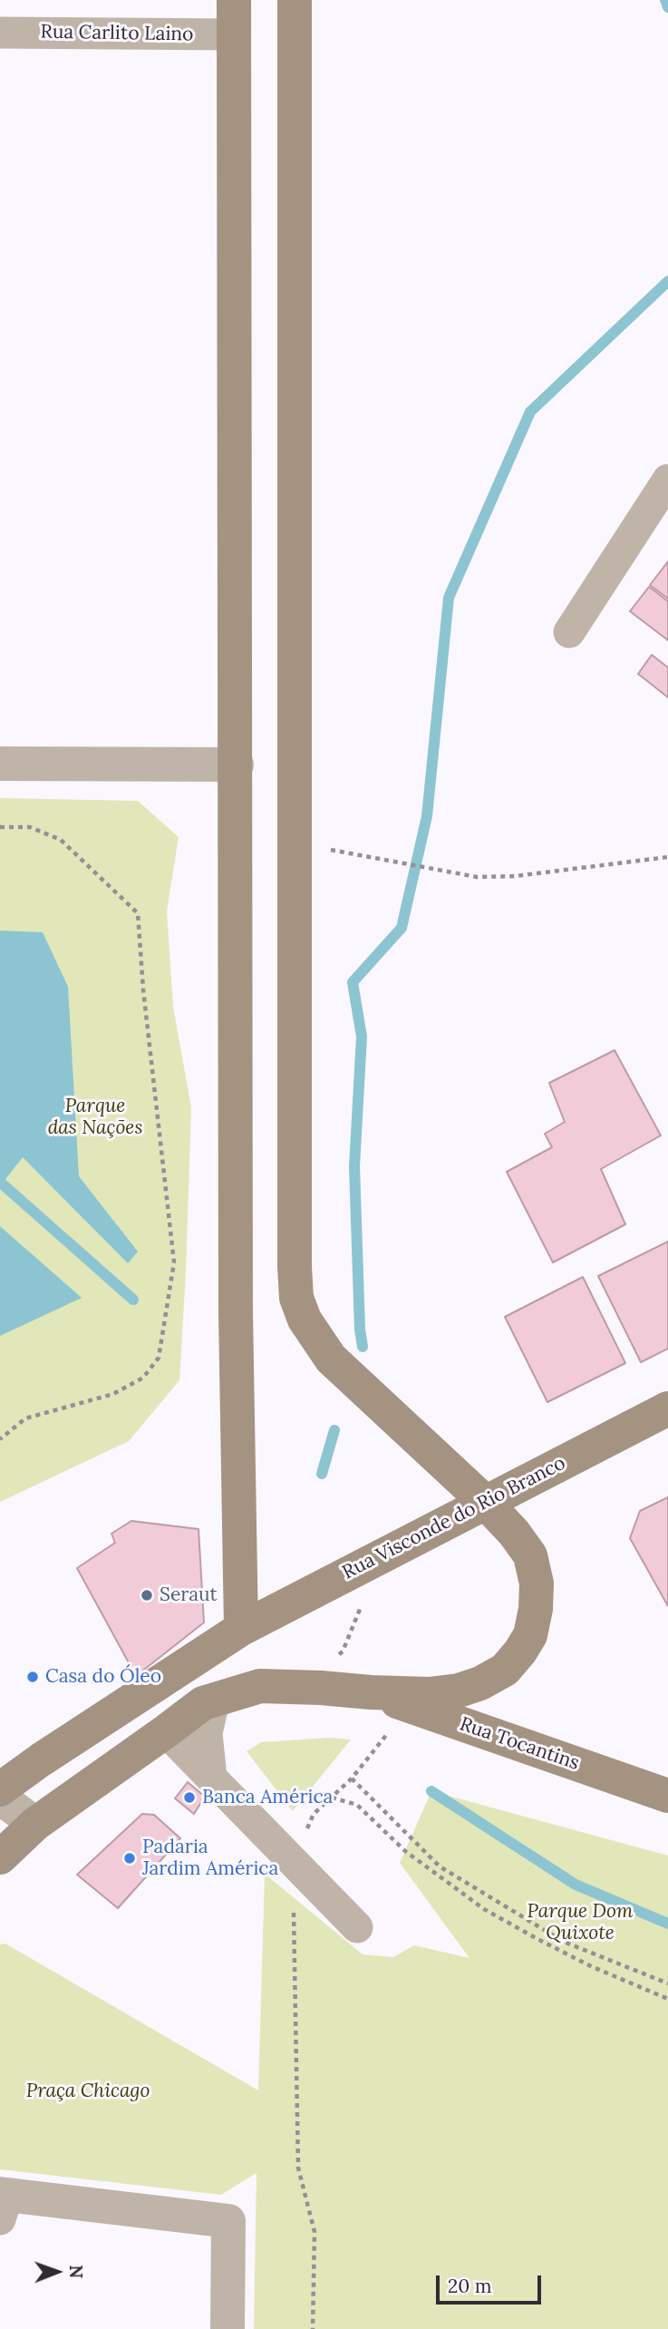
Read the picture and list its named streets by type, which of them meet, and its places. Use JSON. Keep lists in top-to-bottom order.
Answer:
{
  "streets": {
    "main road": ["Rua Visconde do Rio Branco", "Rua Tocantins"],
    "street": ["Rua Carlito Laino"]
  },
  "parks": ["Parque das Nações", "Parque Dom Quixote", "Praça Chicago"],
  "places": [
    "Seraut",
    "Casa do Óleo",
    "Banca América",
    "Padaria Jardim América"
  ],
  "scale_bar": "20 m",
  "north": "right"
}
